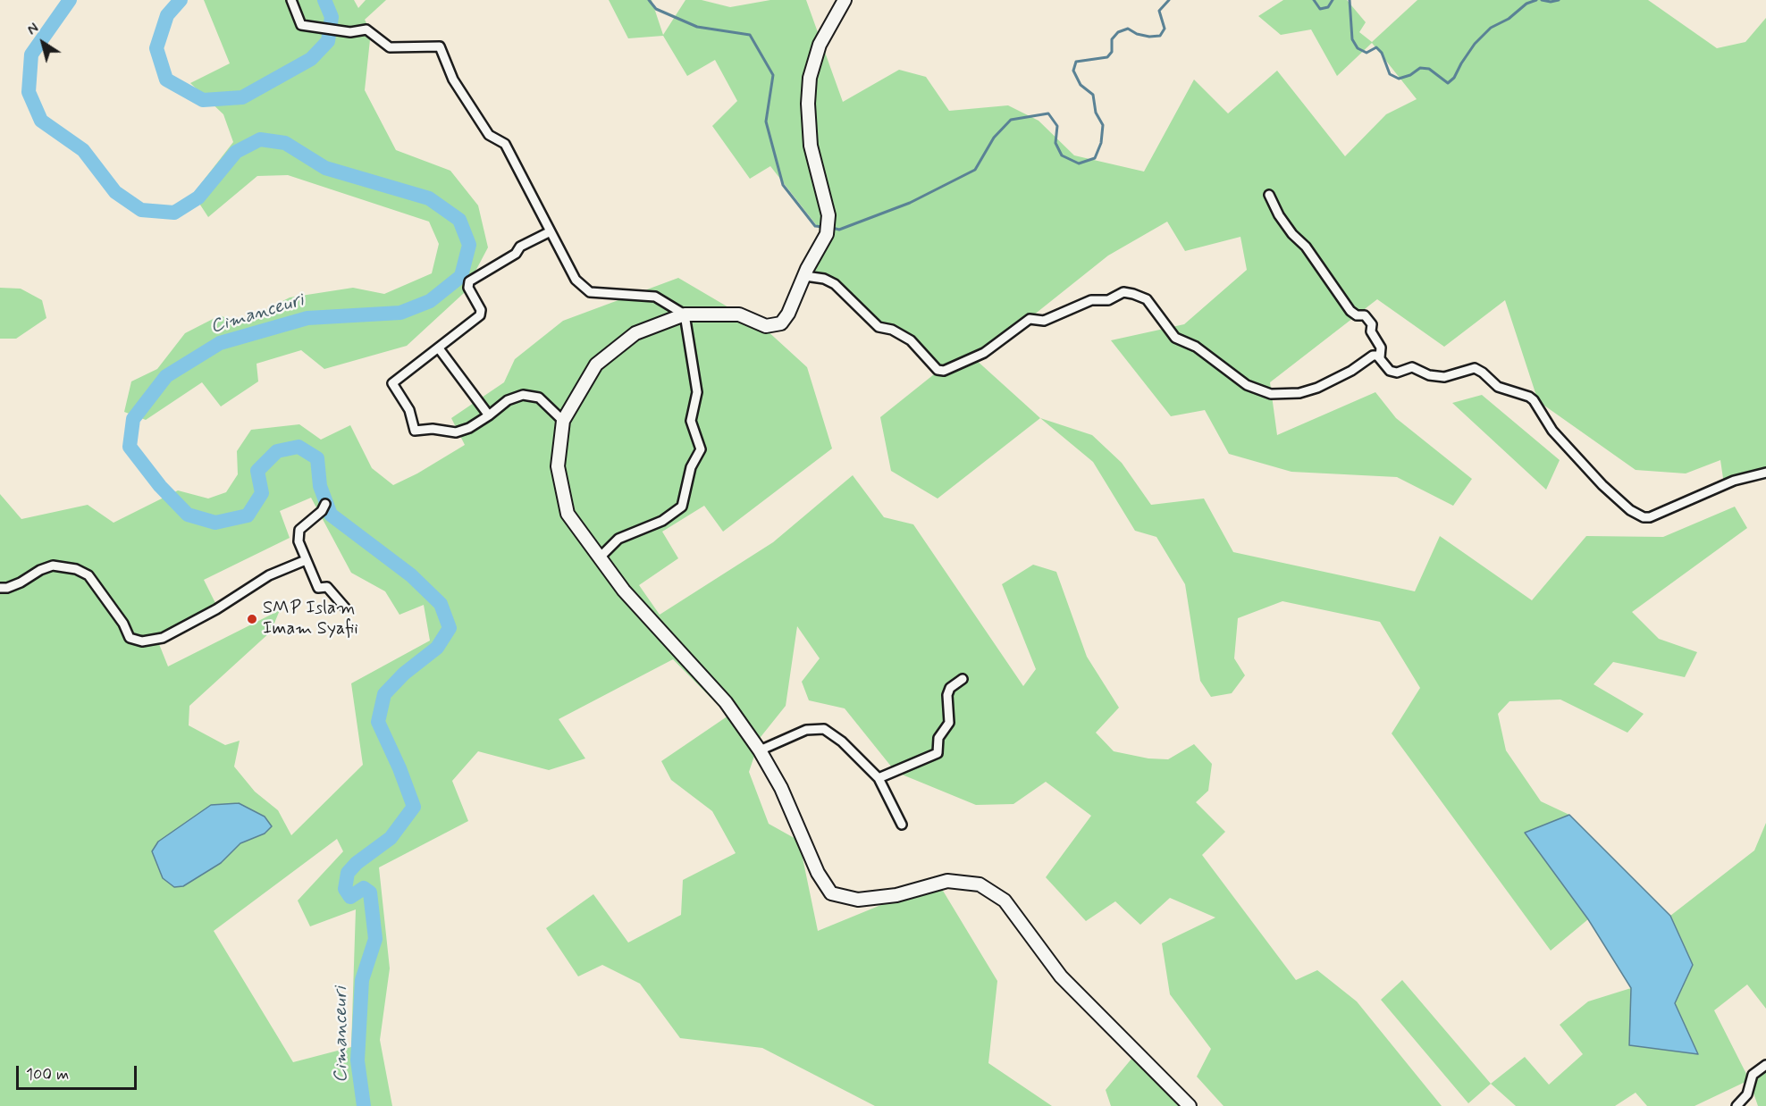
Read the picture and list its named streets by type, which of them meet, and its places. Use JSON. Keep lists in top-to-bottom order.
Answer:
{
  "water": ["Cimanceuri"],
  "places": ["SMP Islam Imam Syafii"],
  "scale_bar": "100 m",
  "north": "top left"
}
